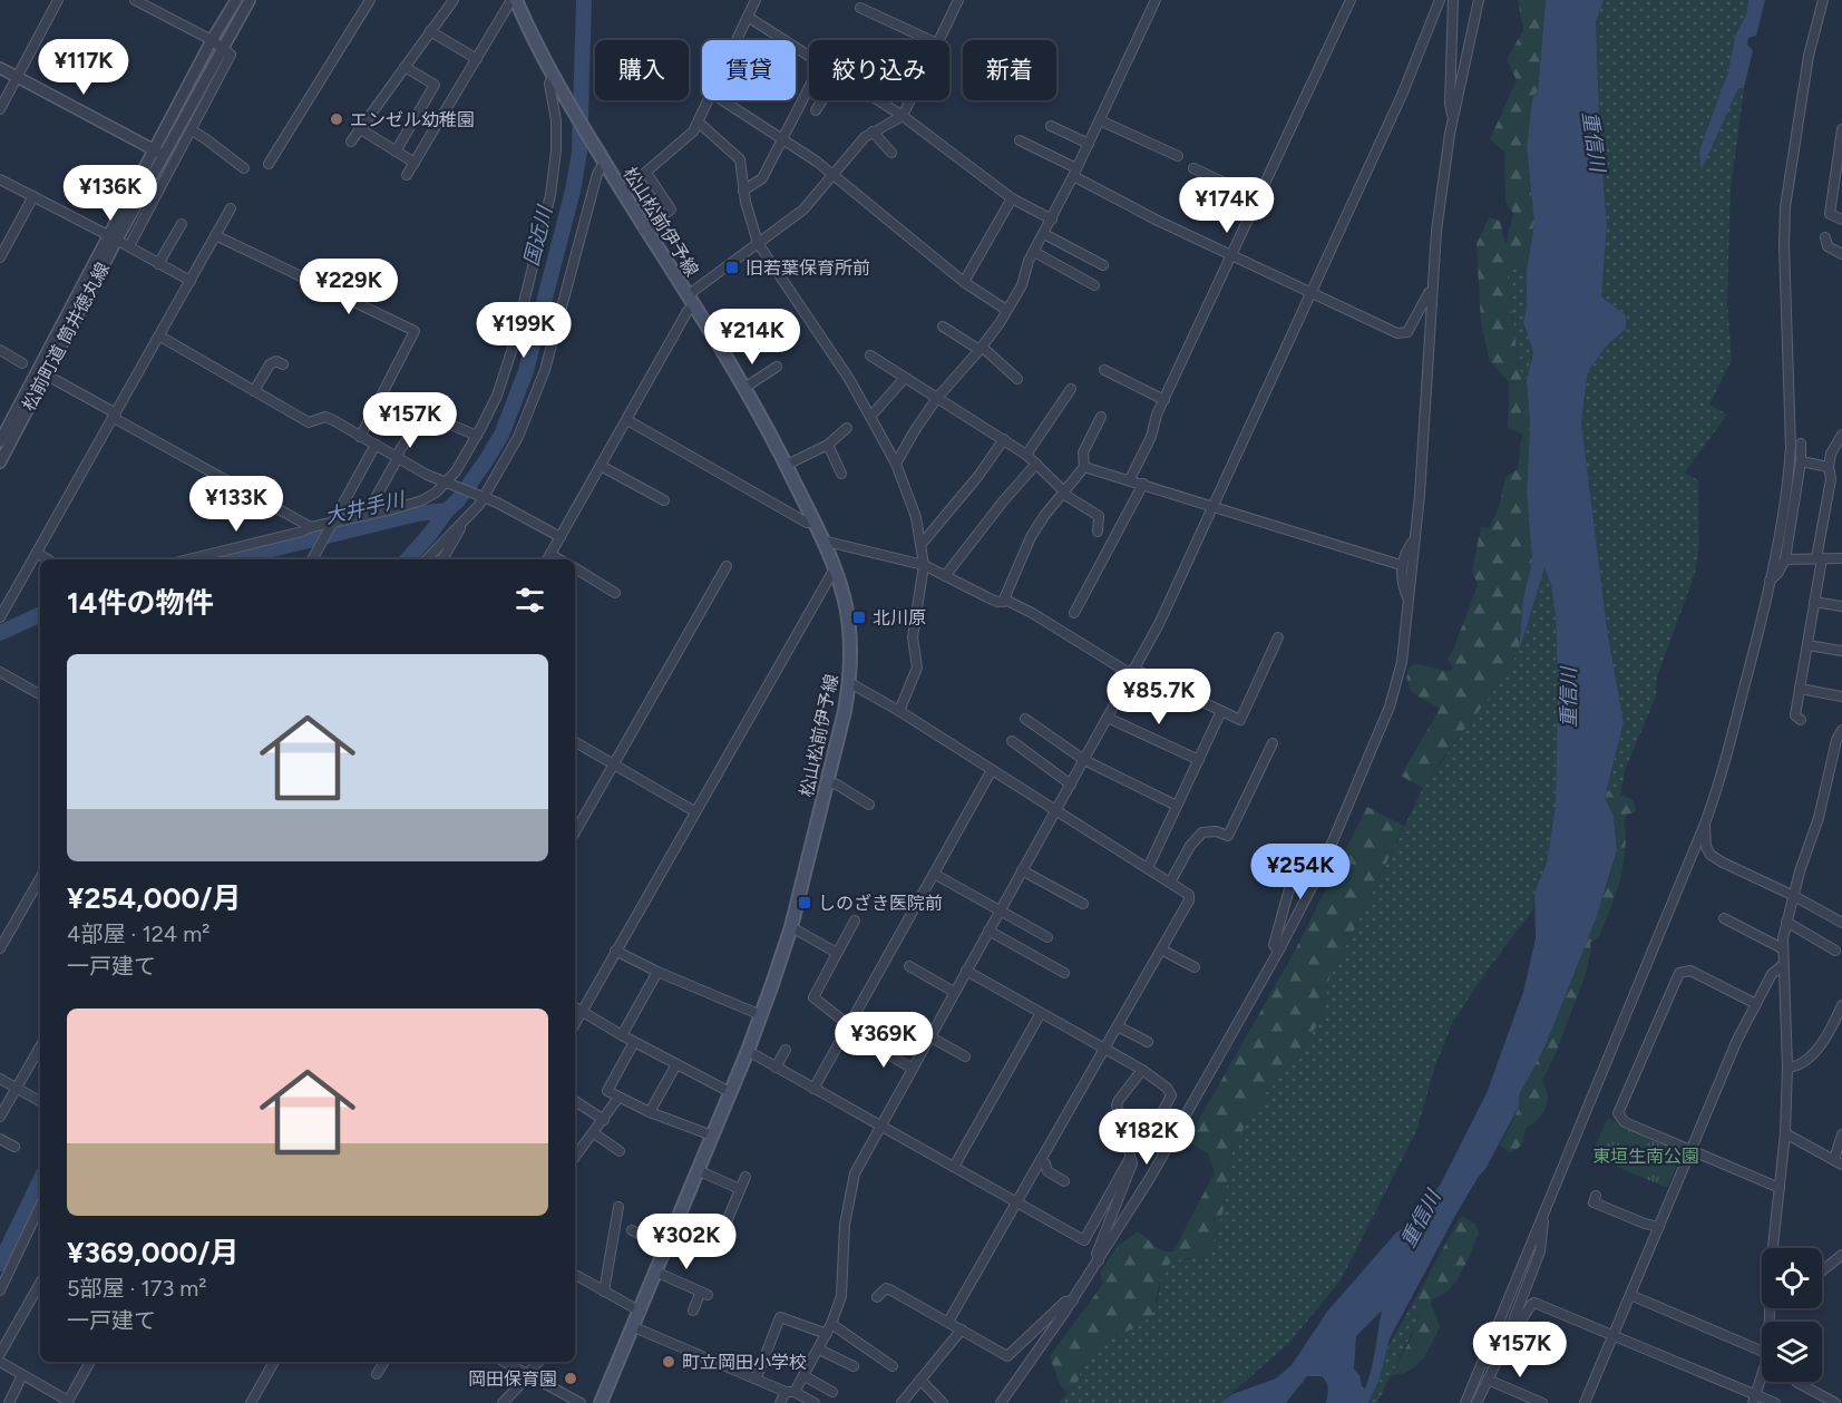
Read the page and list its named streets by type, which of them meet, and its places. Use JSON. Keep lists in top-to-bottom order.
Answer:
{
  "streets": {
    "main road": ["松山松前伊予線"],
    "street": ["松前町道 筒井徳丸線"]
  },
  "water": ["重信川", "国近川", "大井手川"],
  "parks": ["東垣生南公園"],
  "places": {
    "other": ["エンゼル幼稚園", "町立岡田小学校", "岡田保育園"],
    "transit": ["旧若葉保育所前", "北川原", "しのざき医院前"]
  },
  "page": {
    "price": [
      "¥117K",
      "¥136K",
      "¥174K",
      "¥229K",
      "¥199K",
      "¥214K",
      "¥157K",
      "¥133K",
      "¥85.7K",
      "¥254K",
      "¥369K",
      "¥182K",
      "¥302K",
      "¥157K"
    ],
    "chip": [
      "購入",
      "賃貸",
      "絞り込み",
      "新着"
    ],
    "heading": "14件の物件",
    "list": [
      {
        "name": "¥254,000/月",
        "note": "4部屋 · 124 m² · 一戸建て"
      },
      {
        "name": "¥369,000/月",
        "note": "5部屋 · 173 m² · 一戸建て"
      }
    ]
  }
}
